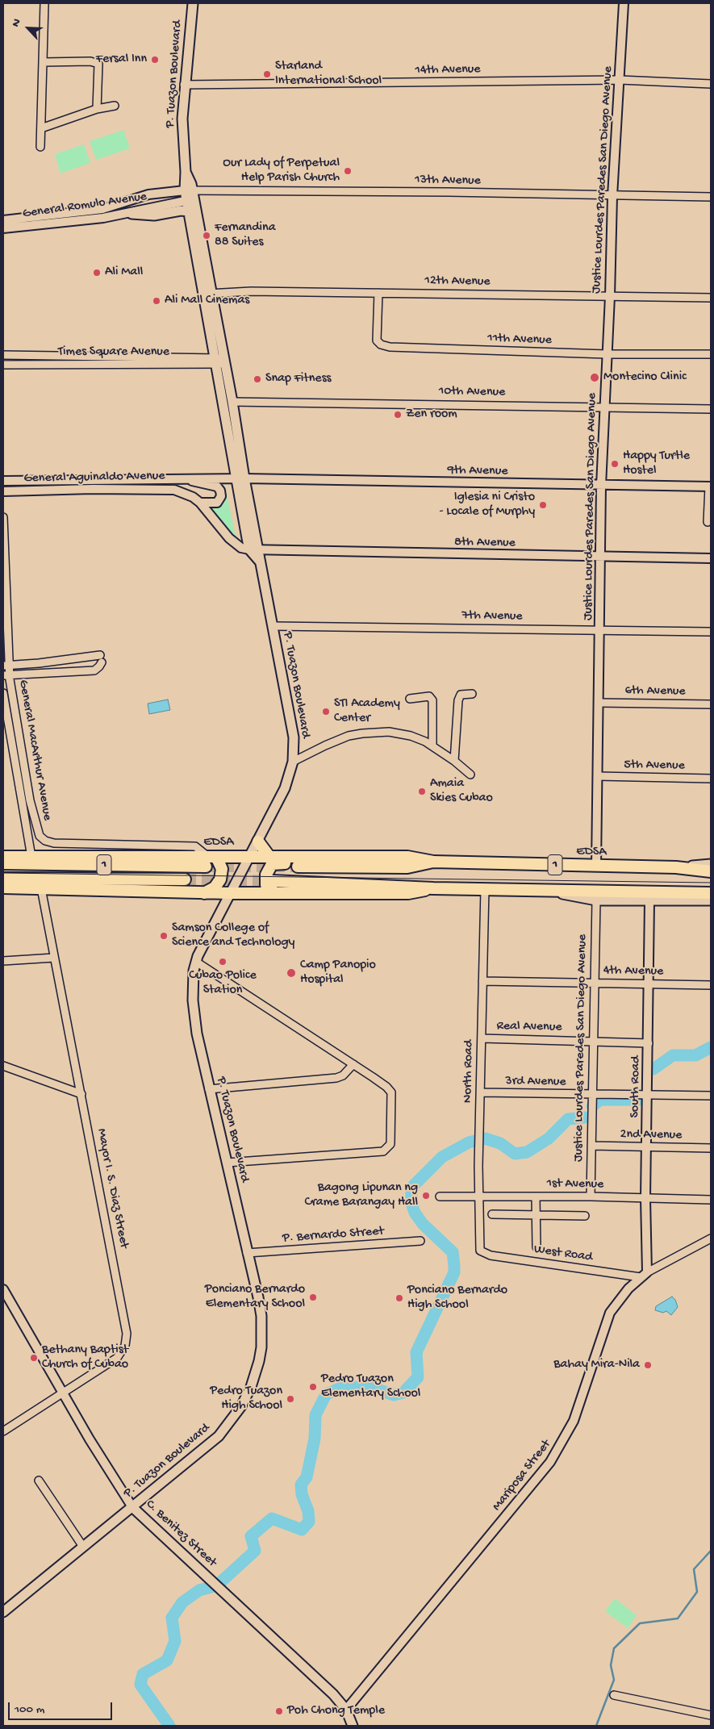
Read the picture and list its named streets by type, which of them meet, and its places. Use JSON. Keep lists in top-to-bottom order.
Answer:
{
  "streets": {
    "main road": [
      "P. Tuazon Boulevard",
      "EDSA",
      "1",
      "C. Benitez Street"
    ],
    "street": [
      "14th Avenue",
      "Justice Lourdes Paredes San Diego Avenue",
      "13th Avenue",
      "General Romulo Avenue",
      "12th Avenue",
      "11th Avenue",
      "Times Square Avenue",
      "10th Avenue",
      "9th Avenue",
      "General Aguinaldo Avenue",
      "8th Avenue",
      "7th Avenue",
      "6th Avenue",
      "General MacArthur Avenue",
      "5th Avenue",
      "4th Avenue",
      "Real Avenue",
      "North Road",
      "3rd Avenue",
      "South Road",
      "2nd Avenue",
      "1st Avenue",
      "Mayor I. S. Diaz Street",
      "P. Bernardo Street",
      "West Road",
      "Mariposa Street"
    ]
  },
  "crossings": [
    ["14th Avenue", "P. Tuazon Boulevard"],
    ["14th Avenue", "Justice Lourdes Paredes San Diego Avenue"],
    ["P. Tuazon Boulevard", "13th Avenue"],
    ["P. Tuazon Boulevard", "General Romulo Avenue"],
    ["P. Tuazon Boulevard", "12th Avenue"],
    ["P. Tuazon Boulevard", "Times Square Avenue"],
    ["P. Tuazon Boulevard", "10th Avenue"],
    ["P. Tuazon Boulevard", "9th Avenue"],
    ["P. Tuazon Boulevard", "General Aguinaldo Avenue"],
    ["P. Tuazon Boulevard", "8th Avenue"],
    ["P. Tuazon Boulevard", "7th Avenue"],
    ["P. Tuazon Boulevard", "EDSA"],
    ["P. Tuazon Boulevard", "1"],
    ["P. Tuazon Boulevard", "P. Bernardo Street"],
    ["P. Tuazon Boulevard", "C. Benitez Street"],
    ["Justice Lourdes Paredes San Diego Avenue", "13th Avenue"],
    ["Justice Lourdes Paredes San Diego Avenue", "12th Avenue"],
    ["Justice Lourdes Paredes San Diego Avenue", "11th Avenue"],
    ["Justice Lourdes Paredes San Diego Avenue", "10th Avenue"],
    ["Justice Lourdes Paredes San Diego Avenue", "9th Avenue"],
    ["Justice Lourdes Paredes San Diego Avenue", "8th Avenue"],
    ["Justice Lourdes Paredes San Diego Avenue", "7th Avenue"],
    ["Justice Lourdes Paredes San Diego Avenue", "6th Avenue"],
    ["Justice Lourdes Paredes San Diego Avenue", "5th Avenue"],
    ["Justice Lourdes Paredes San Diego Avenue", "EDSA"],
    ["Justice Lourdes Paredes San Diego Avenue", "1"],
    ["Justice Lourdes Paredes San Diego Avenue", "4th Avenue"],
    ["Justice Lourdes Paredes San Diego Avenue", "Real Avenue"],
    ["Justice Lourdes Paredes San Diego Avenue", "3rd Avenue"],
    ["Justice Lourdes Paredes San Diego Avenue", "2nd Avenue"],
    ["Justice Lourdes Paredes San Diego Avenue", "1st Avenue"],
    ["13th Avenue", "General Romulo Avenue"],
    ["12th Avenue", "11th Avenue"],
    ["9th Avenue", "General Aguinaldo Avenue"],
    ["General Aguinaldo Avenue", "8th Avenue"],
    ["General MacArthur Avenue", "EDSA"],
    ["1", "North Road"],
    ["1", "South Road"],
    ["1", "Mayor I. S. Diaz Street"],
    ["4th Avenue", "North Road"],
    ["4th Avenue", "South Road"],
    ["Real Avenue", "North Road"],
    ["Real Avenue", "South Road"],
    ["North Road", "3rd Avenue"],
    ["North Road", "1st Avenue"],
    ["North Road", "West Road"],
    ["3rd Avenue", "South Road"],
    ["South Road", "2nd Avenue"],
    ["South Road", "1st Avenue"],
    ["South Road", "West Road"],
    ["South Road", "Mariposa Street"],
    ["Mayor I. S. Diaz Street", "C. Benitez Street"],
    ["West Road", "Mariposa Street"],
    ["Mariposa Street", "C. Benitez Street"]
  ],
  "places": [
    "Fersal Inn",
    "Starland International School",
    "Our Lady of Perpetual Help Parish Church",
    "Fernandina 88 Suites",
    "Ali Mall",
    "Ali Mall Cinemas",
    "Montecino Clinic",
    "Snap Fitness",
    "Zen room",
    "Happy Turtle Hostel",
    "Iglesia ni Cristo - Locale of Murphy",
    "STI Academy Center",
    "Amaia Skies Cubao",
    "Samson College of Science and Technology",
    "Cubao Police Station",
    "Camp Panopio Hospital",
    "Bagong Lipunan ng Crame Barangay Hall",
    "Ponciano Bernardo Elementary School",
    "Ponciano Bernardo High School",
    "Bethany Baptist Church of Cubao",
    "Bahay Mira-Nila",
    "Pedro Tuazon Elementary School",
    "Pedro Tuazon High School",
    "Poh Chong Temple"
  ],
  "scale_bar": "100 m",
  "north": "top left"
}
